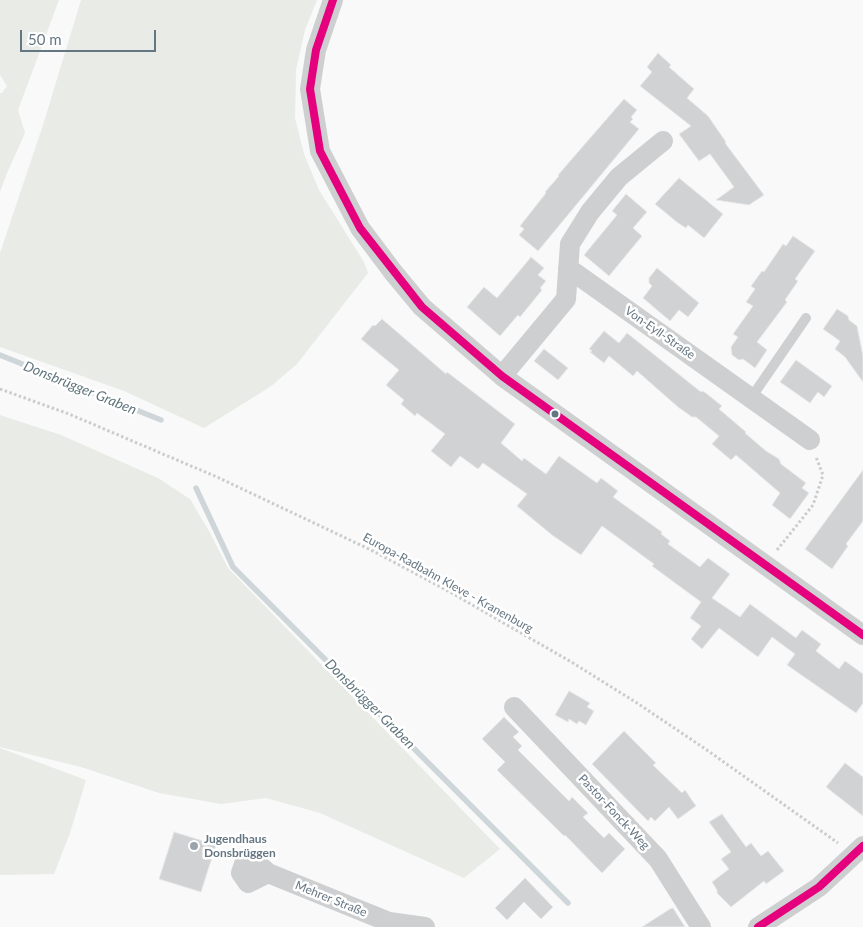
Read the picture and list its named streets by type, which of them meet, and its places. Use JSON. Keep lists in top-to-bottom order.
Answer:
{
  "streets": {
    "street": ["Von-Eyll-Straße", "Pastor-Fonck-Weg", "Mehrer Straße"],
    "path": ["Europa-Radbahn Kleve - Kranenburg"]
  },
  "water": ["Donsbrügger Graben"],
  "places": ["Jugendhaus Donsbrüggen"],
  "scale_bar": "50 m"
}
